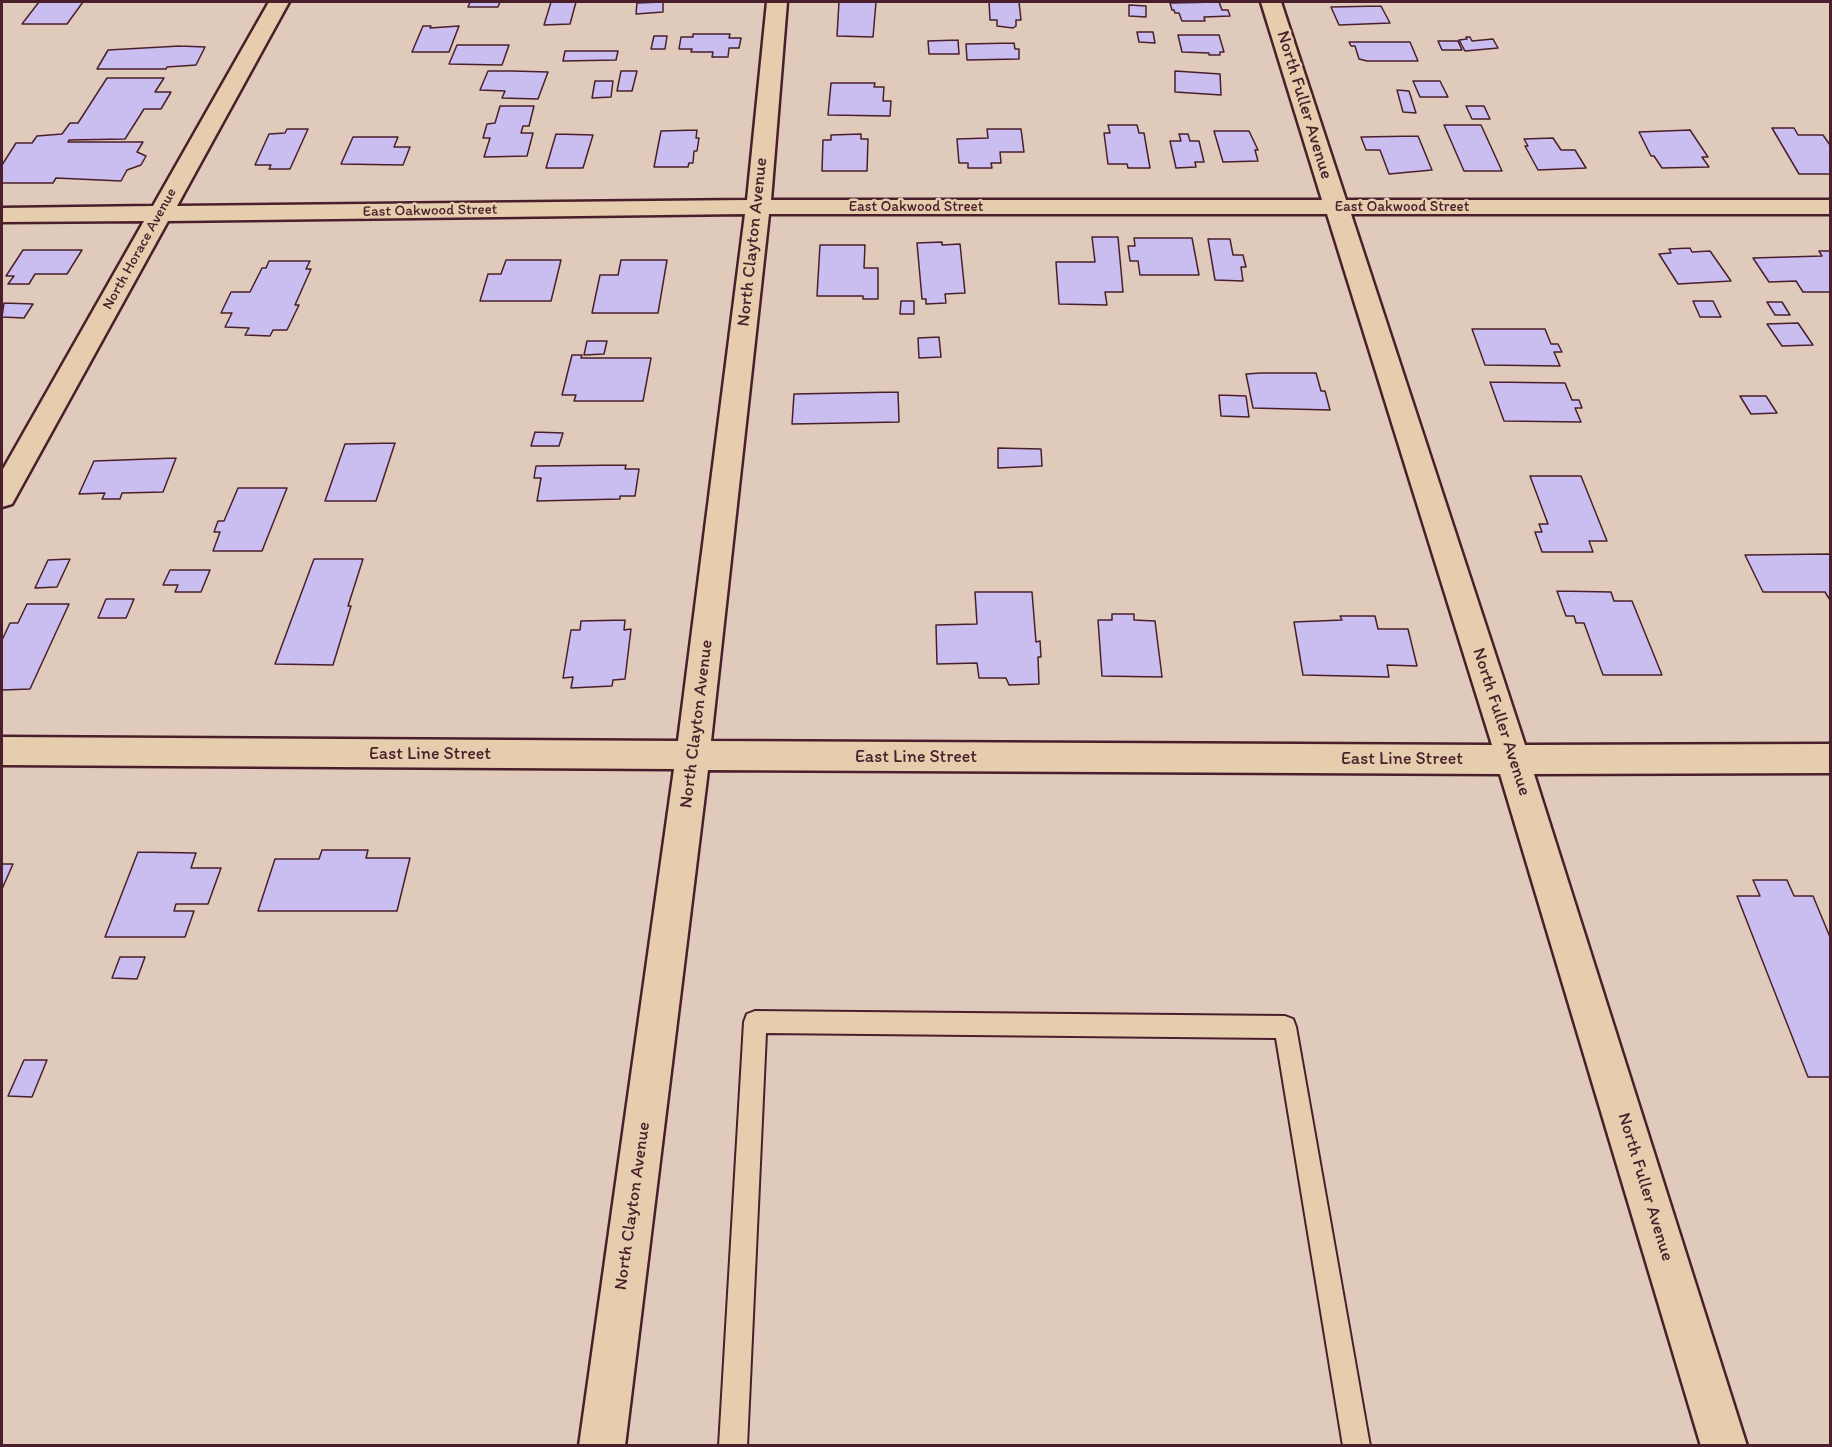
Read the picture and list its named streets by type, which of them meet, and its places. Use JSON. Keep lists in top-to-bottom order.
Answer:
{
  "streets": {
    "street": [
      "North Fuller Avenue",
      "East Oakwood Street",
      "North Clayton Avenue",
      "North Horace Avenue",
      "East Line Street"
    ]
  },
  "crossings": [
    ["North Fuller Avenue", "East Oakwood Street"],
    ["North Fuller Avenue", "East Line Street"],
    ["East Oakwood Street", "North Clayton Avenue"],
    ["East Oakwood Street", "North Horace Avenue"],
    ["North Clayton Avenue", "East Line Street"]
  ]
}
